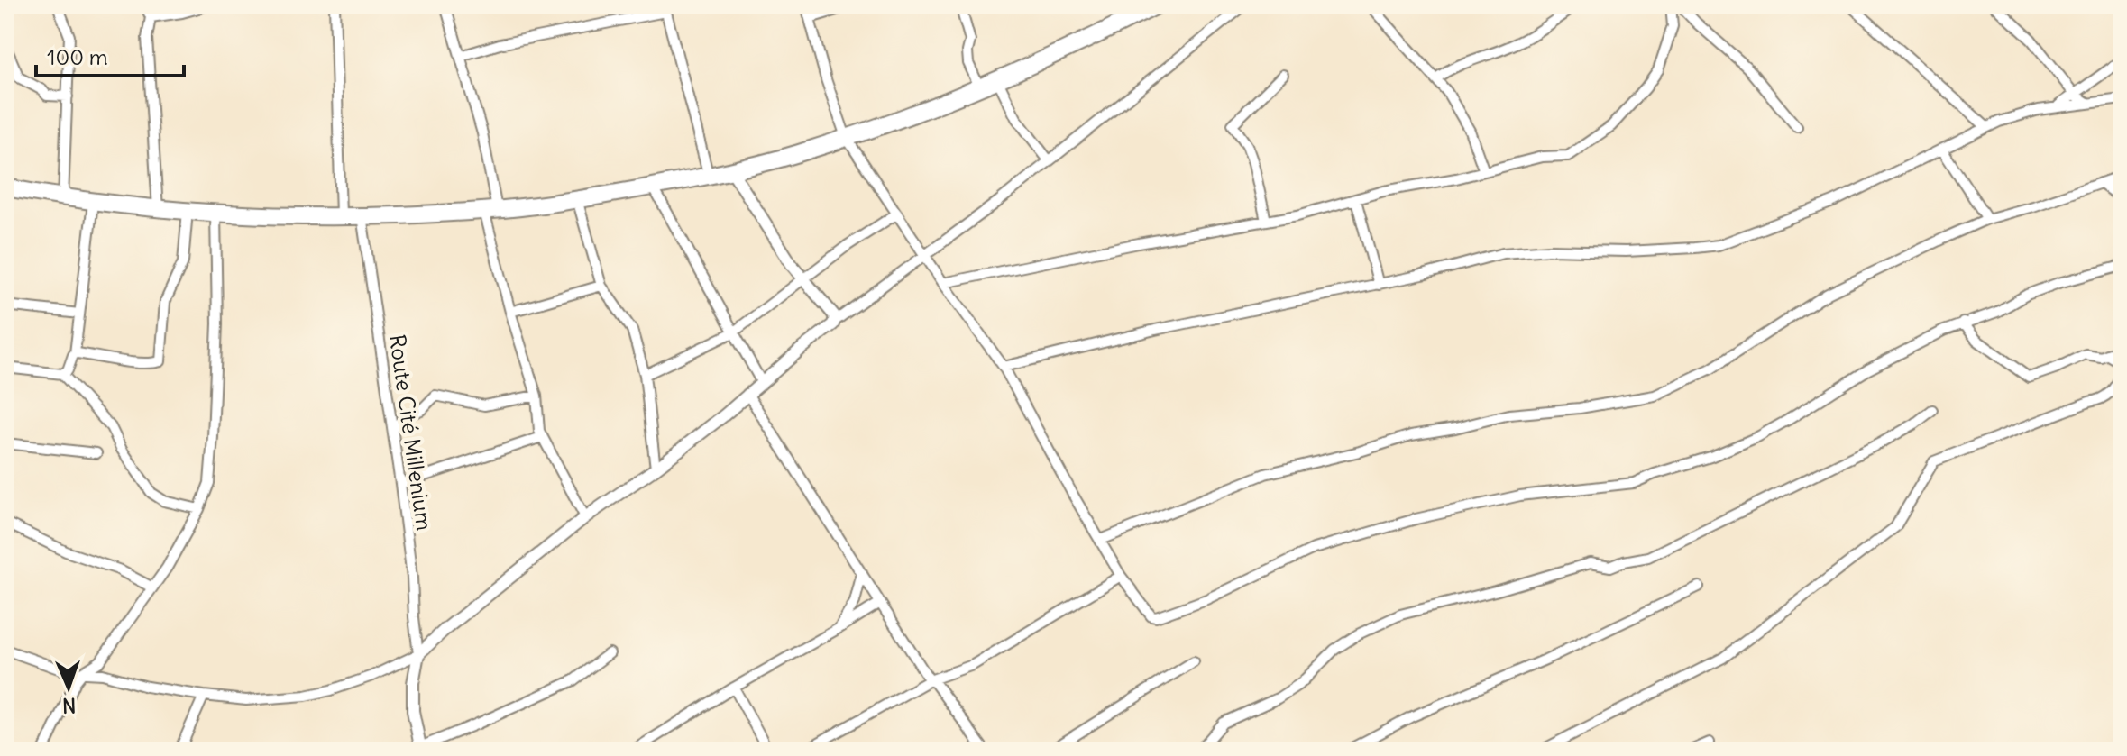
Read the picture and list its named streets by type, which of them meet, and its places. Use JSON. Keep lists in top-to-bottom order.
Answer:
{
  "streets": {
    "street": ["Route Cité Millenium"]
  },
  "scale_bar": "100 m",
  "north": "bottom"
}
